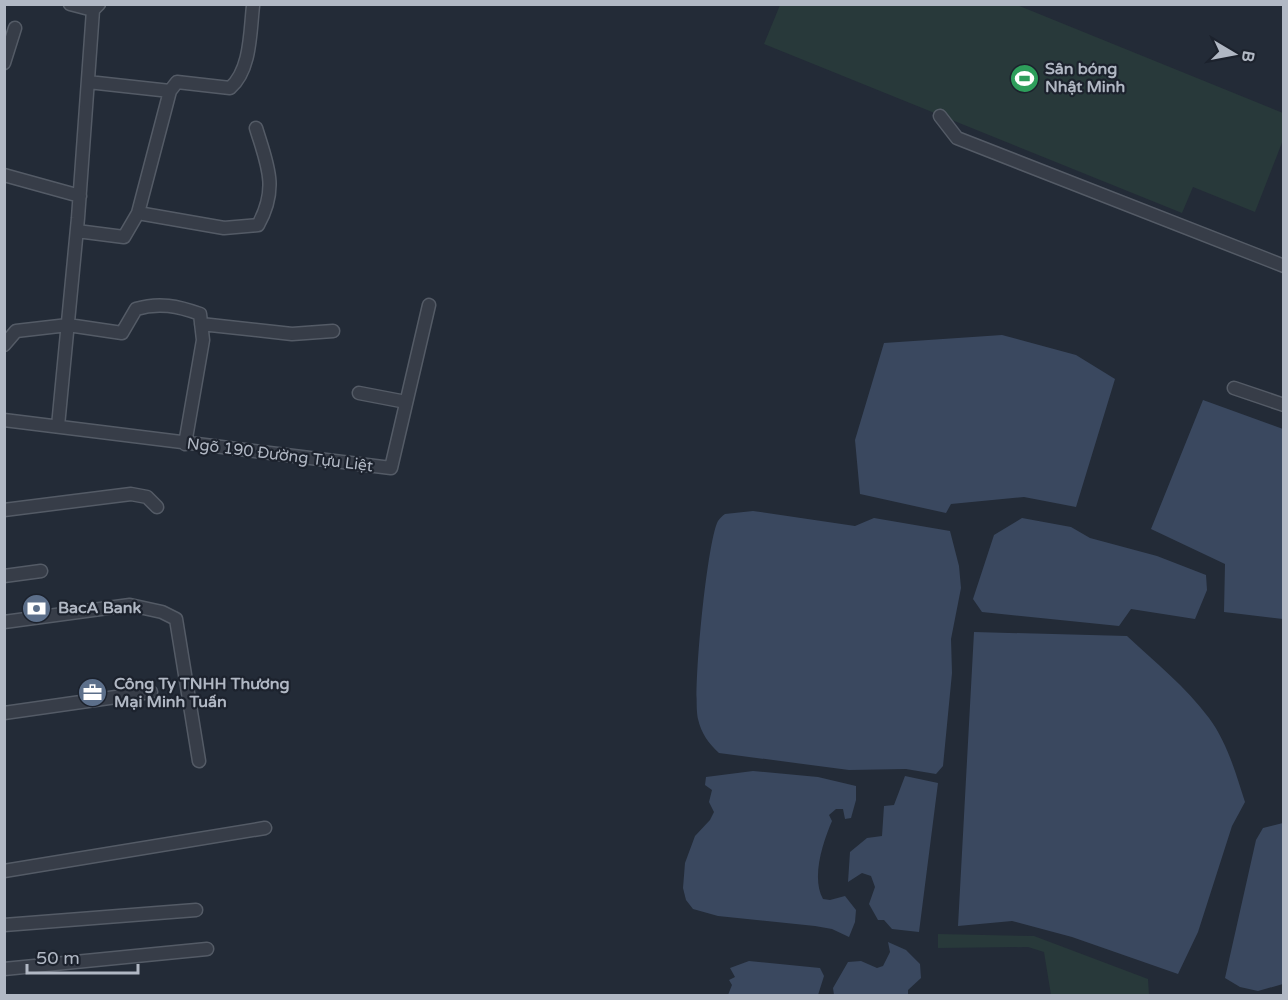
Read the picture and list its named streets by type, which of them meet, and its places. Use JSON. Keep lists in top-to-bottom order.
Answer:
{
  "streets": {
    "street": ["Ngõ 190 Đường Tựu Liệt"]
  },
  "places": {
    "sports": ["Sân bóng Nhật Minh"],
    "bank": ["BacA Bank"],
    "office": ["Công Ty TNHH Thương Mại Minh Tuấn"]
  },
  "scale_bar": "50 m",
  "north": "right"
}
